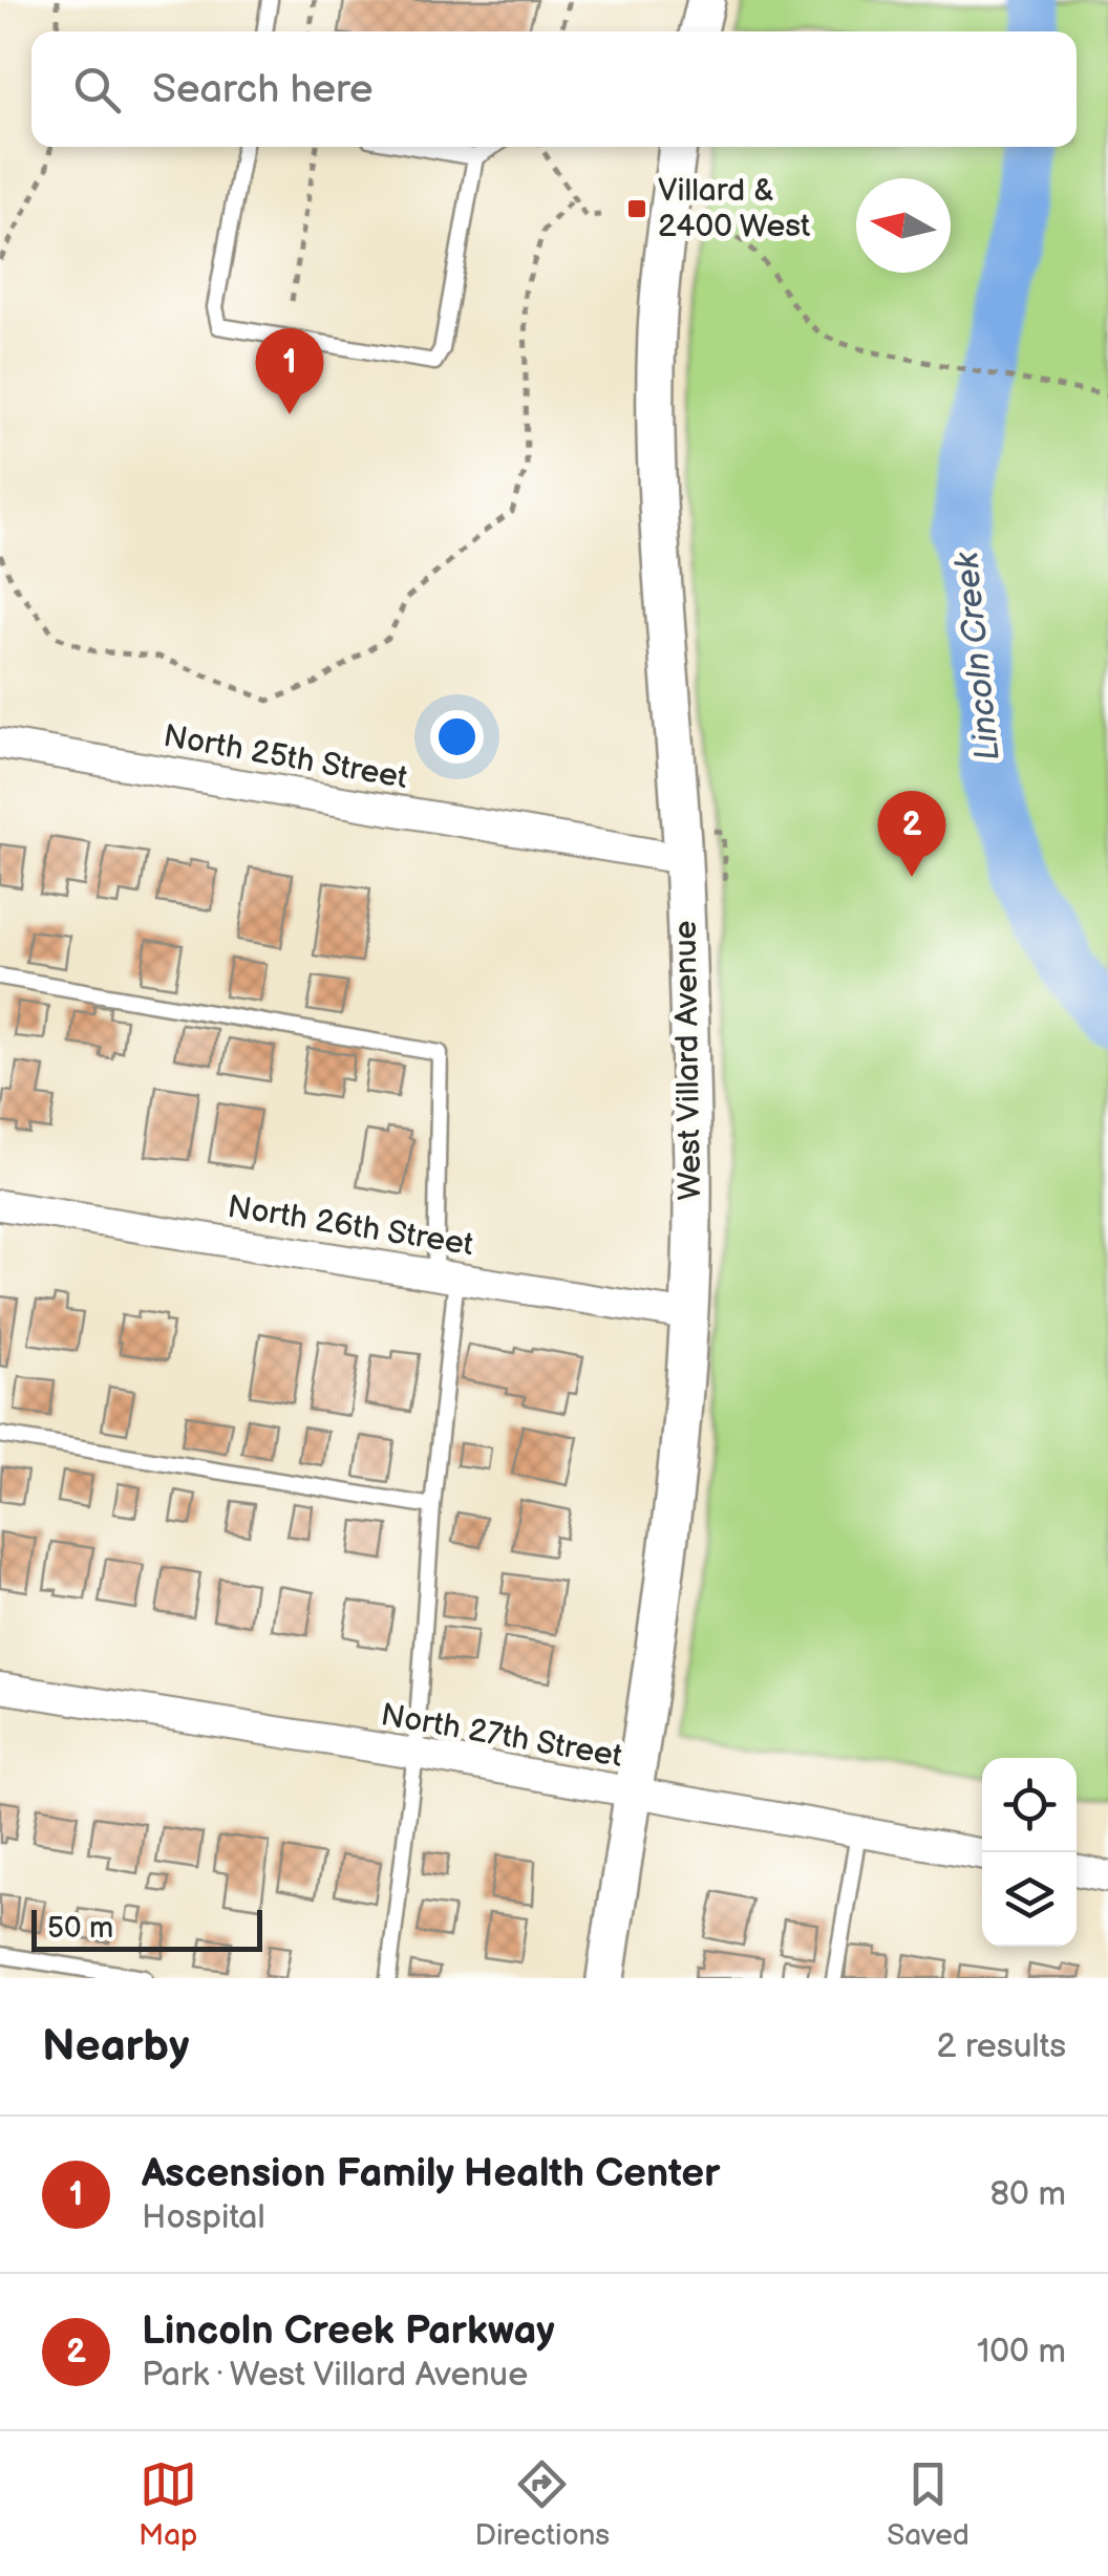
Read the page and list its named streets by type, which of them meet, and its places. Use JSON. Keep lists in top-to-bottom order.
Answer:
{
  "streets": {
    "street": [
      "North 25th Street",
      "West Villard Avenue",
      "North 26th Street",
      "North 27th Street"
    ]
  },
  "crossings": [
    ["North 25th Street", "West Villard Avenue"],
    ["West Villard Avenue", "North 26th Street"],
    ["West Villard Avenue", "North 27th Street"]
  ],
  "water": ["Lincoln Creek"],
  "places": {
    "transit": ["Villard & 2400 West"]
  },
  "scale_bar": "50 m",
  "north": "left",
  "page": {
    "search": "Search here",
    "pins": ["1", "2"],
    "scale": "50 m",
    "heading": ["Nearby", "2 results"],
    "list": [
      {
        "mark": "1",
        "name": "Ascension Family Health Center",
        "note": "Hospital",
        "value": "80 m"
      },
      {
        "mark": "2",
        "name": "Lincoln Creek Parkway",
        "note": "Park · West Villard Avenue",
        "value": "100 m"
      }
    ],
    "nav": ["Map", "Directions", "Saved"]
  }
}
